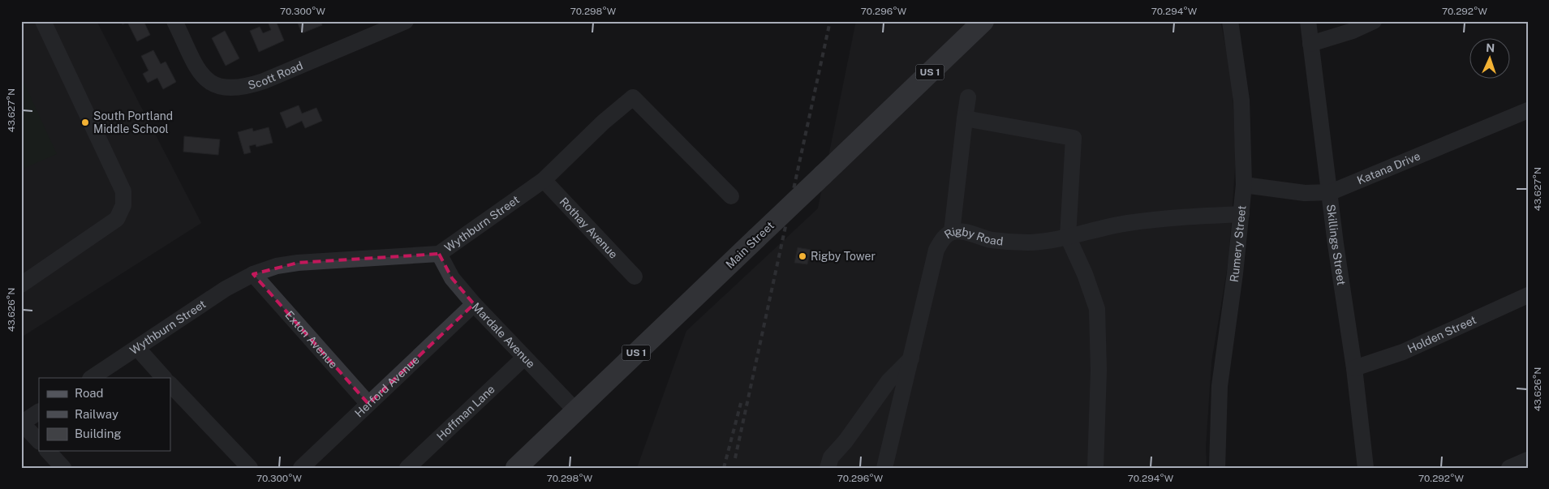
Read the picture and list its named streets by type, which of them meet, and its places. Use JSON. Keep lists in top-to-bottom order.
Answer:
{
  "streets": {
    "main road": ["US 1", "Main Street"],
    "street": [
      "Scott Road",
      "Katana Drive",
      "Wythburn Street",
      "Rothay Avenue",
      "Rigby Road",
      "Rumery Street",
      "Skillings Street",
      "Holden Street",
      "Mardale Avenue",
      "Exton Avenue",
      "Herford Avenue",
      "Hoffman Lane"
    ]
  },
  "crossings": [
    ["Katana Drive", "Rumery Street"],
    ["Katana Drive", "Skillings Street"],
    ["Wythburn Street", "Rothay Avenue"],
    ["Wythburn Street", "Mardale Avenue"],
    ["Wythburn Street", "Exton Avenue"],
    ["Rigby Road", "Rumery Street"],
    ["Main Street", "Mardale Avenue"],
    ["Skillings Street", "Holden Street"],
    ["Mardale Avenue", "Herford Avenue"],
    ["Mardale Avenue", "Hoffman Lane"],
    ["Exton Avenue", "Herford Avenue"]
  ],
  "places": ["South Portland Middle School", "Rigby Tower"],
  "legend": ["Road", "Railway", "Building"],
  "north": "top",
  "coordinates": [
    "70.300°W",
    "70.298°W",
    "70.296°W",
    "70.294°W",
    "70.292°W",
    "43.627°N",
    "43.626°N"
  ]
}
